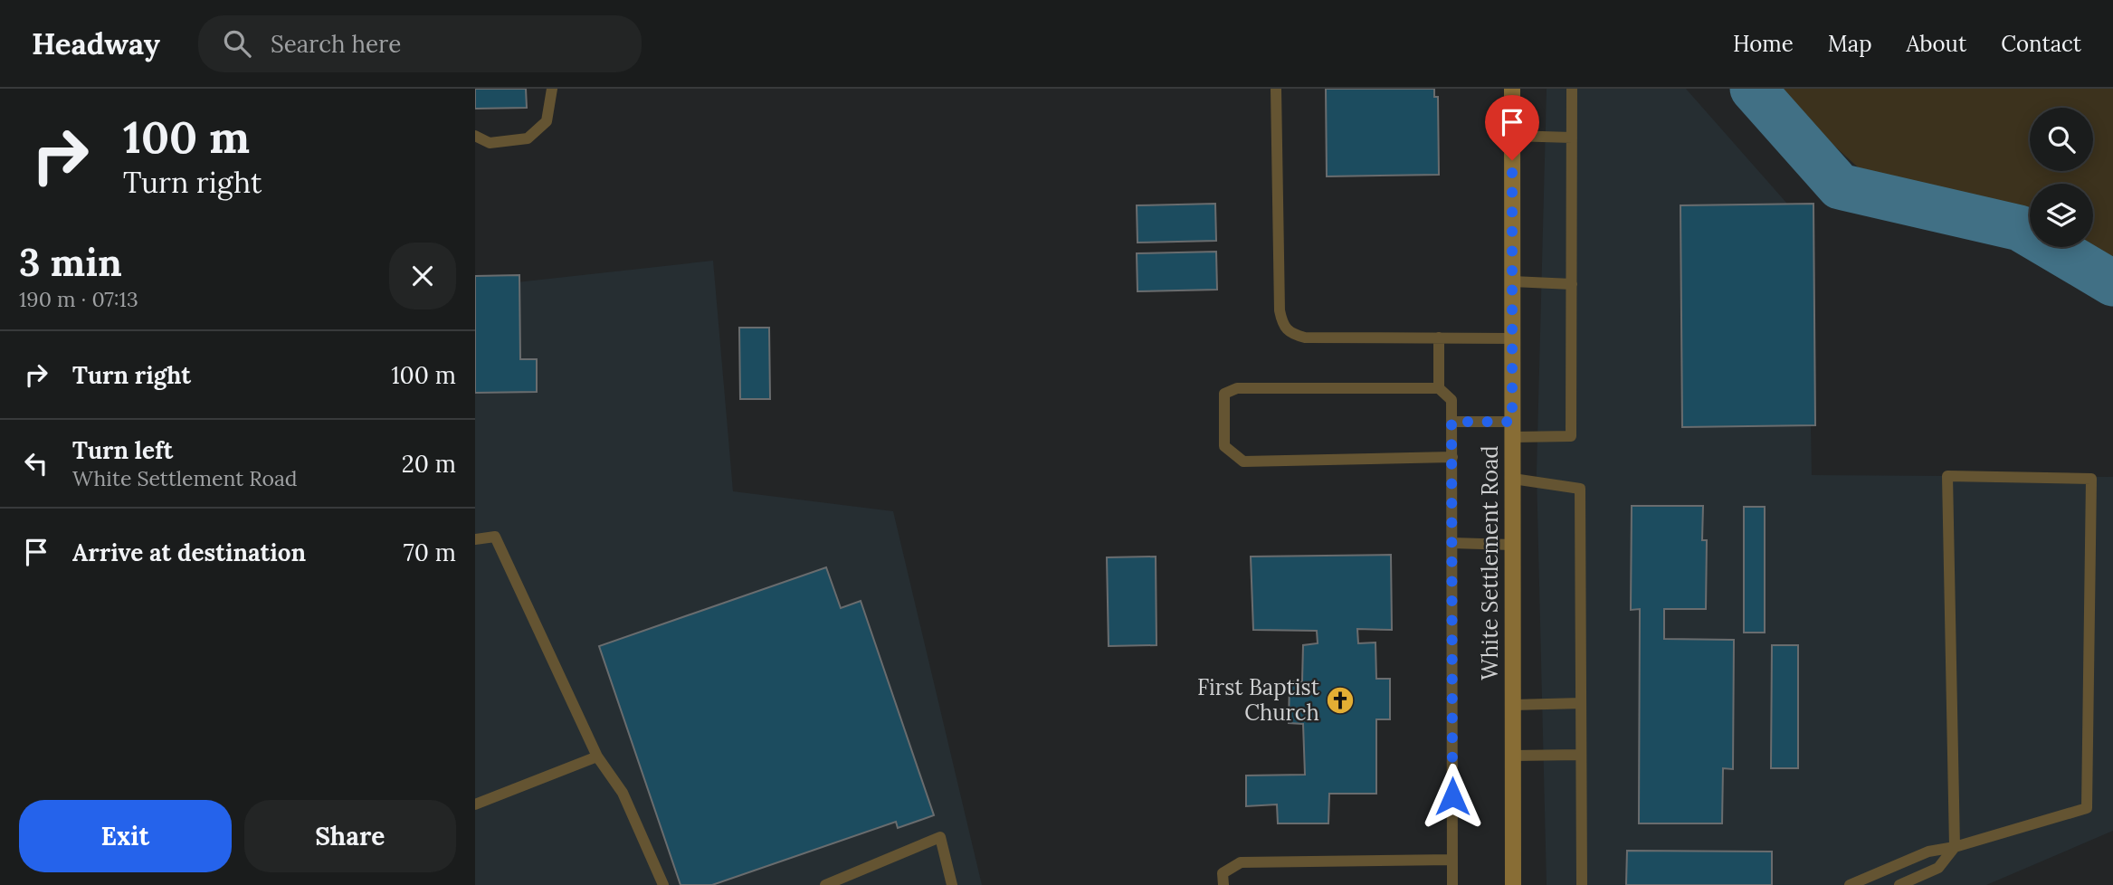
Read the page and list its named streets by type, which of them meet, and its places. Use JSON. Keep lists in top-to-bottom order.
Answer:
{
  "streets": {
    "main road": ["White Settlement Road"]
  },
  "places": {
    "church": ["First Baptist Church"]
  },
  "page": {
    "header": "Headway",
    "search": "Search here",
    "nav": [
      "Home",
      "Map",
      "About",
      "Contact"
    ],
    "turn": ["100 m", "Turn right"],
    "heading": ["3 min", "190 m · 07:13"],
    "list": [
      {
        "name": "Turn right",
        "value": "100 m"
      },
      {
        "name": "Turn left",
        "note": "White Settlement Road",
        "value": "20 m"
      },
      {
        "name": "Arrive at destination",
        "value": "70 m"
      }
    ],
    "buttons": ["Exit", "Share"]
  }
}
